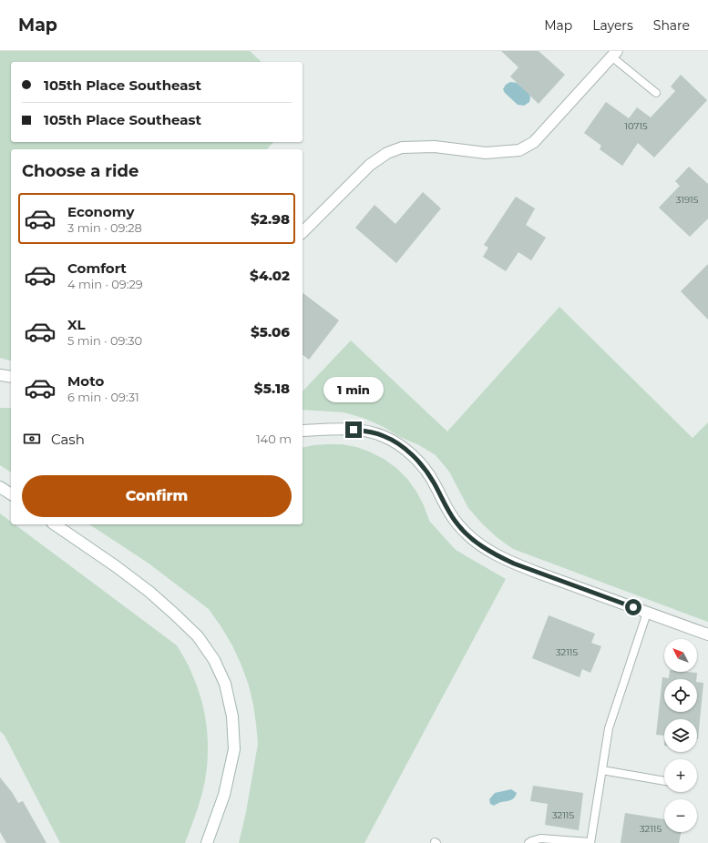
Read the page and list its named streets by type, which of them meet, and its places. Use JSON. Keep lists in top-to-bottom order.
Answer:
{
  "house_numbers": [
    "10715",
    "31915",
    "32115",
    "32115",
    "32115"
  ],
  "north": "top left",
  "page": {
    "header": "Map",
    "nav": ["Map", "Layers", "Share"],
    "banner": ["105th Place Southeast", "105th Place Southeast"],
    "heading": "Choose a ride",
    "list": [
      {
        "name": "Economy",
        "note": "3 min · 09:28",
        "value": "$2.98"
      },
      {
        "name": "Comfort",
        "note": "4 min · 09:29",
        "value": "$4.02"
      },
      {
        "name": "XL",
        "note": "5 min · 09:30",
        "value": "$5.06"
      },
      {
        "name": "Moto",
        "note": "6 min · 09:31",
        "value": "$5.18"
      }
    ],
    "bubble": "1 min",
    "pay": ["Cash", "140 m"],
    "buttons": "Confirm",
    "map_buttons": ["+", "−"]
  }
}
